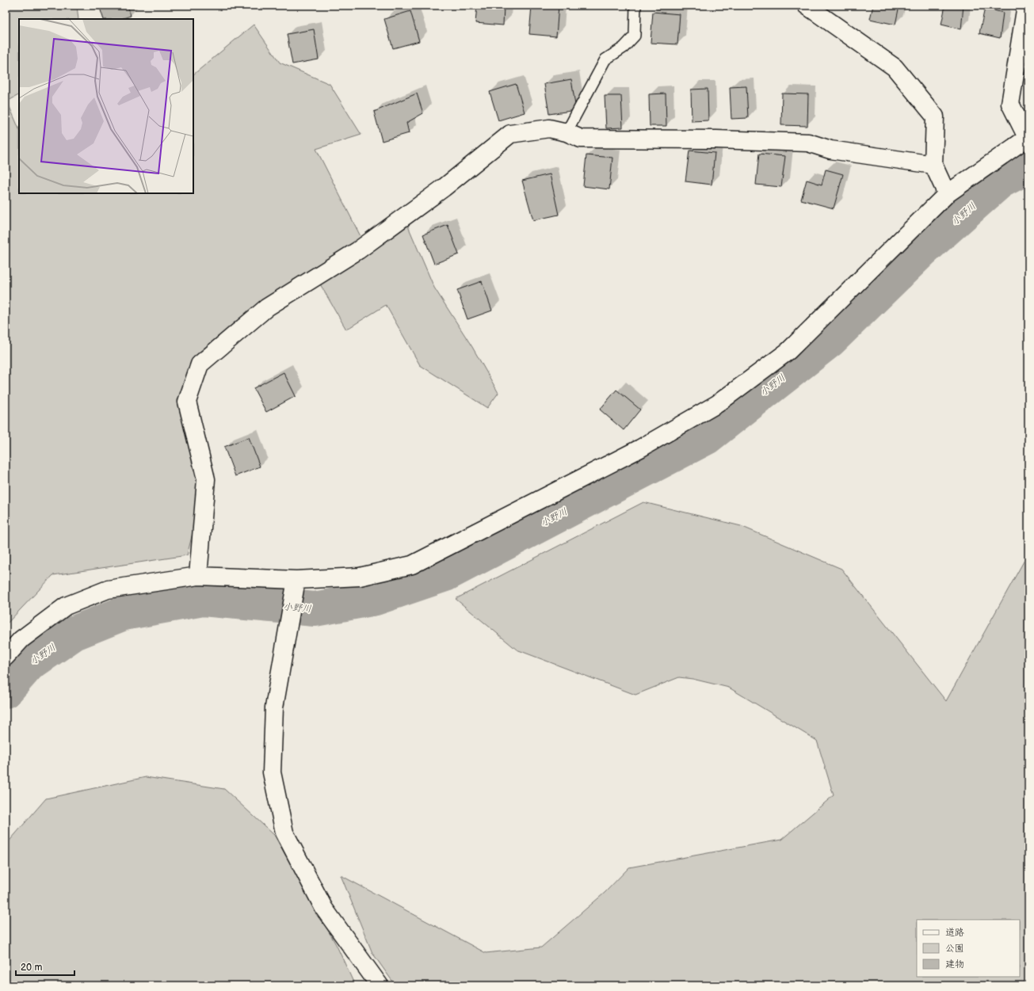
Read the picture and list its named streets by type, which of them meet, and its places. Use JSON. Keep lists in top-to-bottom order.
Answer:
{
  "water": ["小野川"],
  "legend": ["道路", "公園", "建物"],
  "scale_bar": "20 m"
}
